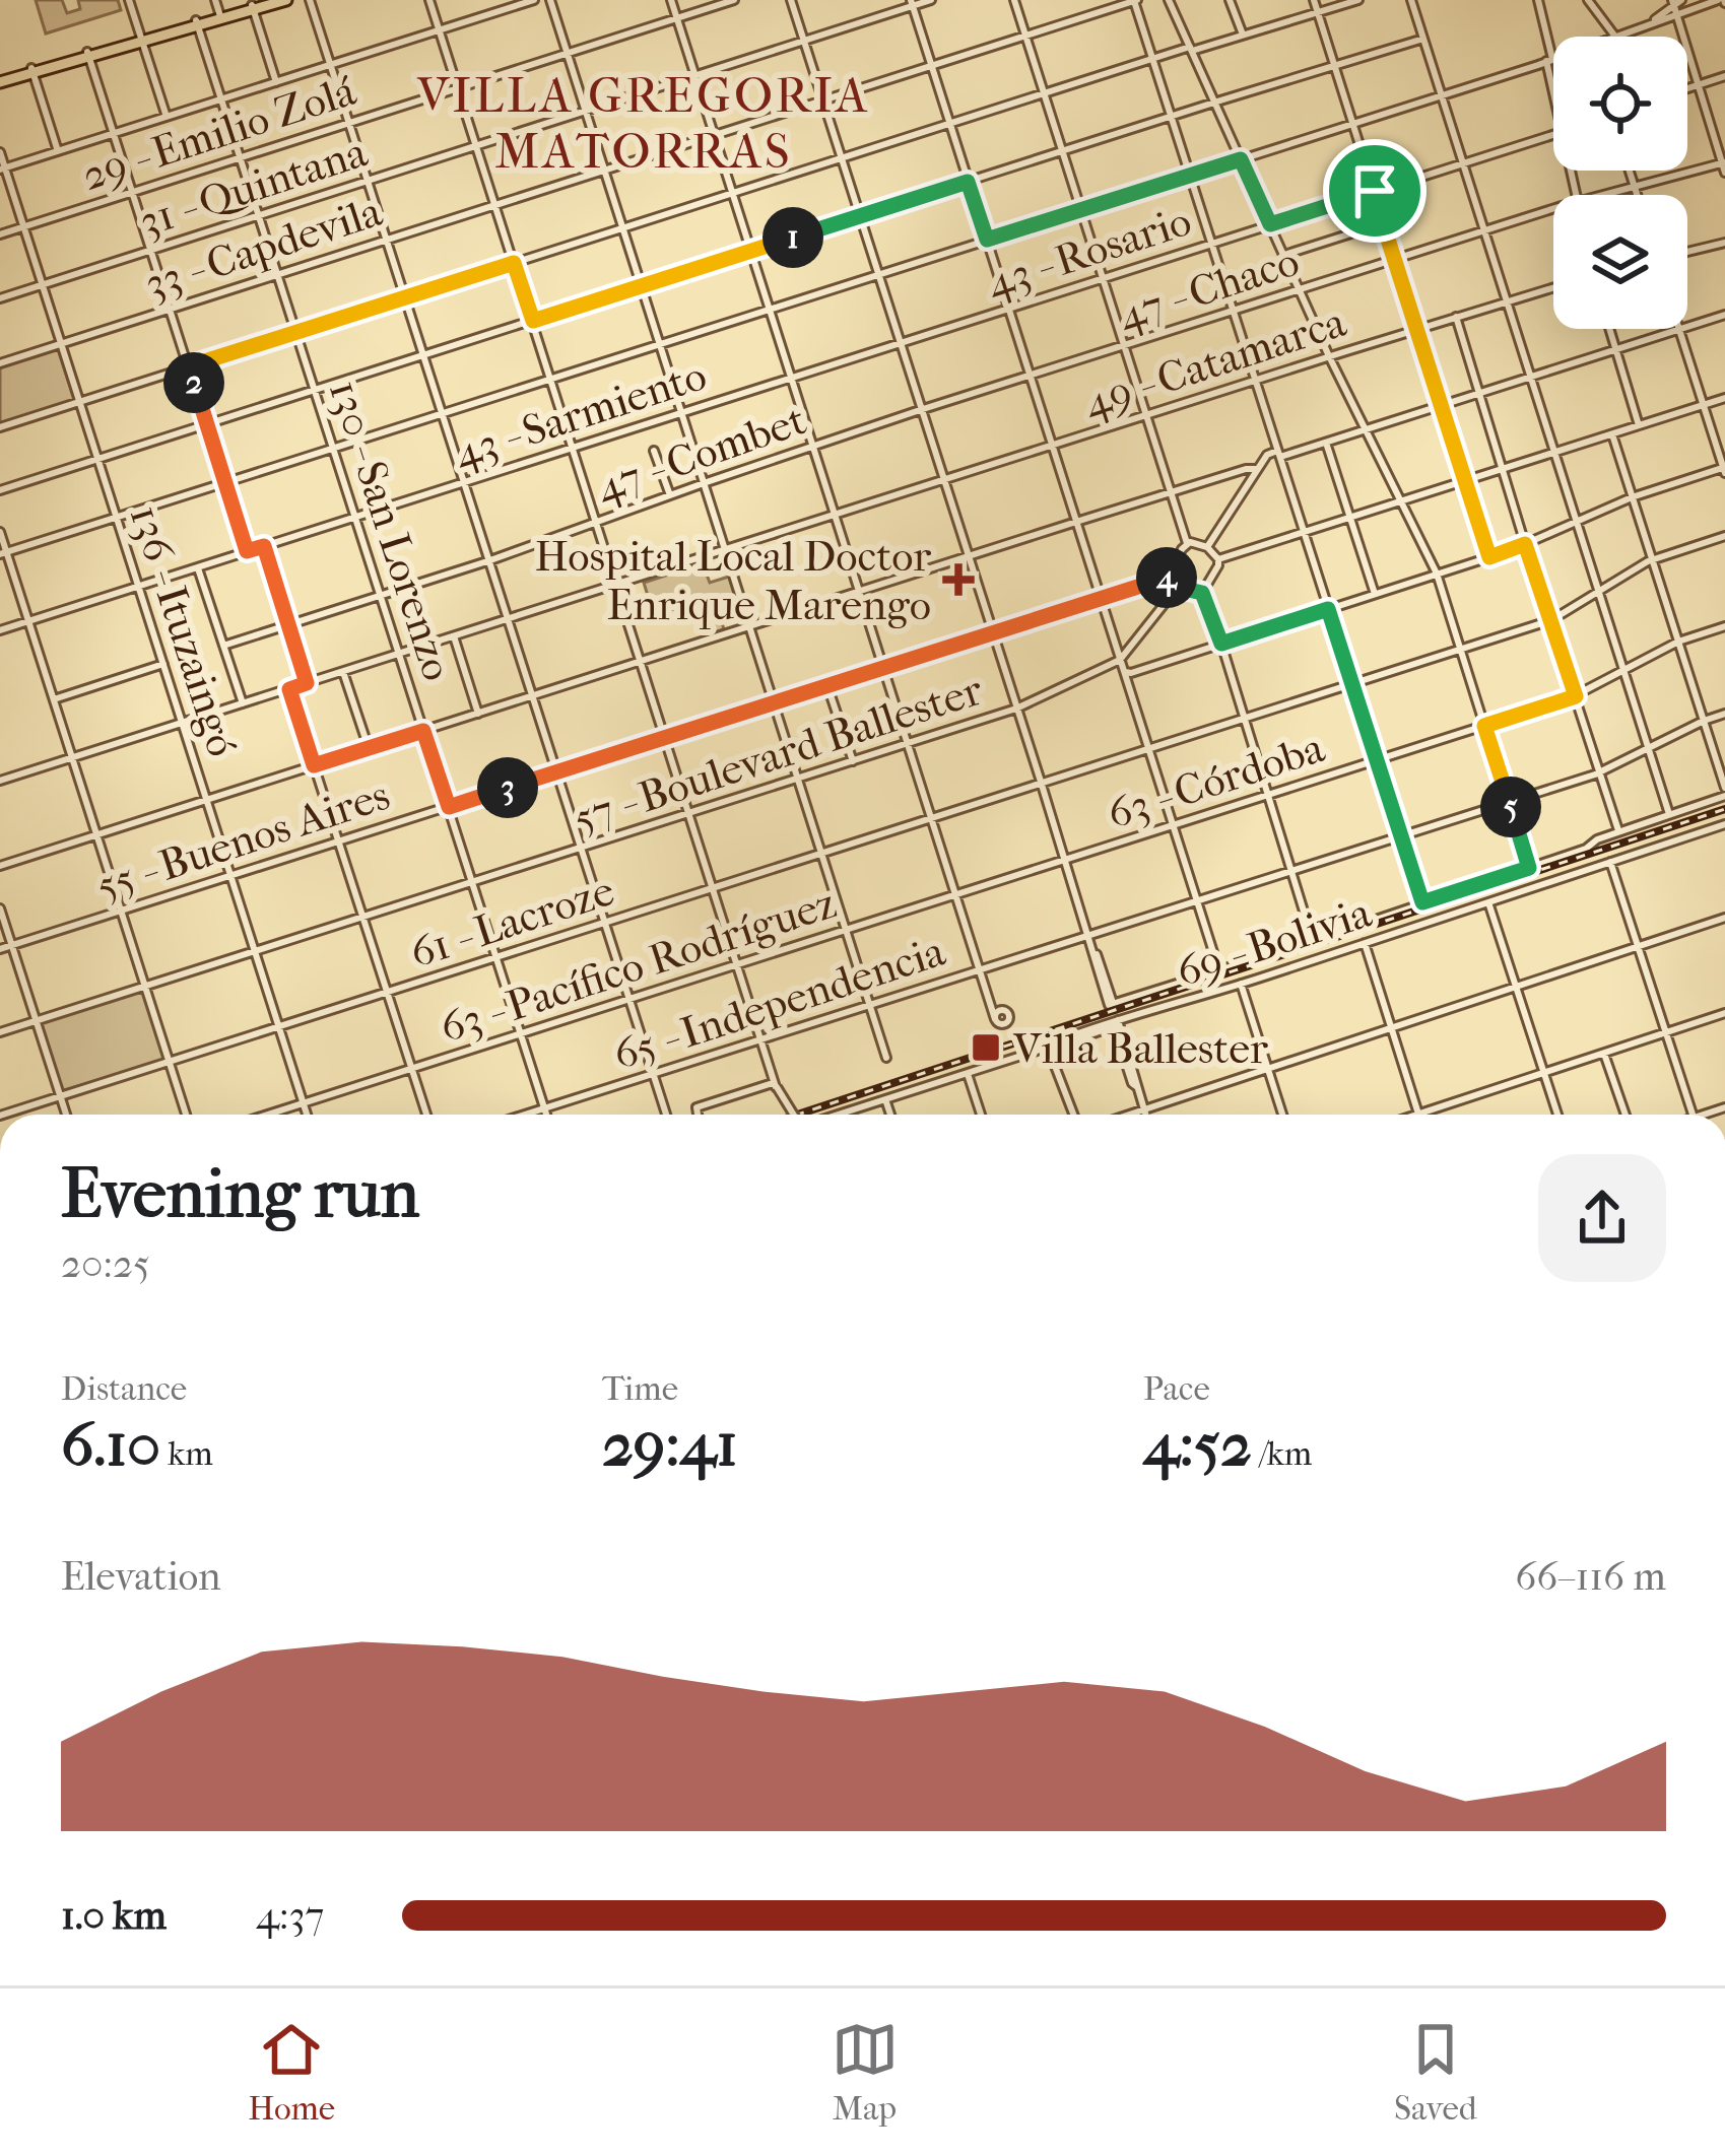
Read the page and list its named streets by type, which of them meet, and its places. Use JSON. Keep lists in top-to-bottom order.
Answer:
{
  "streets": {
    "street": [
      "29 - Emilio Zolá",
      "31 - Quintana",
      "33 - Capdevila",
      "43 - Rosario",
      "47 - Chaco",
      "49 - Catamarca",
      "43 - Sarmiento",
      "47 - Combet",
      "130 - San Lorenzo",
      "136 - Ituzaingó",
      "57 - Boulevard Ballester",
      "63 - Córdoba",
      "55 - Buenos Aires",
      "61 - Lacroze",
      "69 - Bolivia",
      "63 - Pacífico Rodríguez",
      "65 - Independencia"
    ]
  },
  "crossings": [
    ["29 - Emilio Zolá", "130 - San Lorenzo"],
    ["29 - Emilio Zolá", "136 - Ituzaingó"],
    ["31 - Quintana", "130 - San Lorenzo"],
    ["31 - Quintana", "136 - Ituzaingó"],
    ["33 - Capdevila", "130 - San Lorenzo"],
    ["33 - Capdevila", "136 - Ituzaingó"],
    ["43 - Rosario", "43 - Sarmiento"],
    ["47 - Chaco", "47 - Combet"],
    ["49 - Catamarca", "130 - San Lorenzo"],
    ["49 - Catamarca", "136 - Ituzaingó"],
    ["43 - Sarmiento", "130 - San Lorenzo"],
    ["43 - Sarmiento", "136 - Ituzaingó"],
    ["47 - Combet", "130 - San Lorenzo"],
    ["130 - San Lorenzo", "57 - Boulevard Ballester"],
    ["130 - San Lorenzo", "55 - Buenos Aires"],
    ["130 - San Lorenzo", "61 - Lacroze"],
    ["130 - San Lorenzo", "63 - Pacífico Rodríguez"],
    ["130 - San Lorenzo", "65 - Independencia"],
    ["136 - Ituzaingó", "57 - Boulevard Ballester"],
    ["136 - Ituzaingó", "55 - Buenos Aires"],
    ["136 - Ituzaingó", "61 - Lacroze"],
    ["136 - Ituzaingó", "63 - Pacífico Rodríguez"],
    ["63 - Córdoba", "63 - Pacífico Rodríguez"]
  ],
  "districts": ["VILLA GREGORIA MATORRAS"],
  "places": {
    "health": ["Hospital Local Doctor Enrique Marengo"],
    "transit": ["Villa Ballester"]
  },
  "page": {
    "pins": [
      "1",
      "2",
      "4",
      "3",
      "5"
    ],
    "heading": ["Evening run", "20:25"],
    "stats": [
      ["Distance", "6.10 km"],
      ["Time", "29:41"],
      ["Pace", "4:52 /km"]
    ],
    "chart": ["Elevation", "66–116 m"],
    "list": [
      {
        "name": "1.0 km",
        "note": "4:37"
      }
    ],
    "tabs": ["Home", "Map", "Saved"]
  }
}
